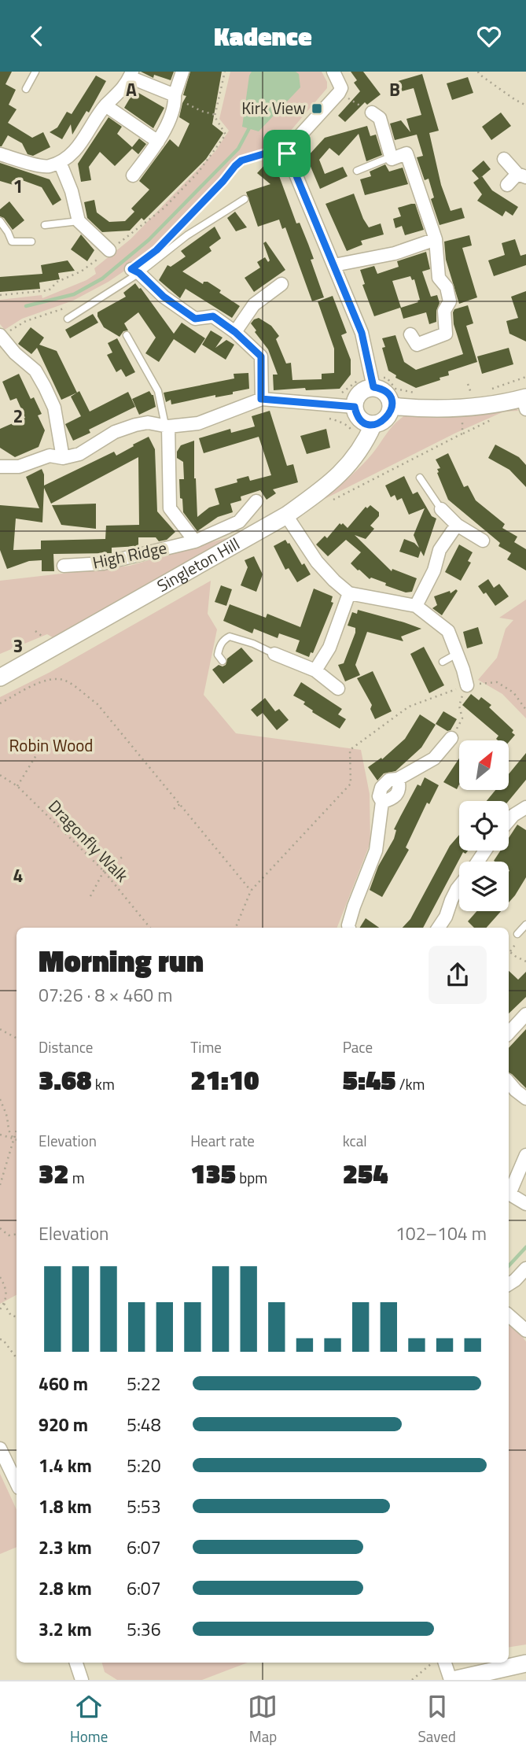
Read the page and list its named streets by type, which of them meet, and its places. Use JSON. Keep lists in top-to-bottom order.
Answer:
{
  "streets": {
    "street": ["High Ridge", "Singleton Hill"],
    "path": ["Dragonfly Walk"]
  },
  "parks": ["Robin Wood"],
  "places": {
    "transit": ["Kirk View"]
  },
  "north": "top right",
  "page": {
    "header": "Kadence",
    "heading": ["Morning run", "07:26 · 8 × 460 m"],
    "stats": [
      ["Distance", "3.68 km"],
      ["Time", "21:10"],
      ["Pace", "5:45 /km"],
      ["Elevation", "32 m"],
      ["Heart rate", "135 bpm"],
      ["kcal", "254"]
    ],
    "chart": ["Elevation", "102–104 m"],
    "list": [
      {
        "name": "460 m",
        "note": "5:22"
      },
      {
        "name": "920 m",
        "note": "5:48"
      },
      {
        "name": "1.4 km",
        "note": "5:20"
      },
      {
        "name": "1.8 km",
        "note": "5:53"
      },
      {
        "name": "2.3 km",
        "note": "6:07"
      },
      {
        "name": "2.8 km",
        "note": "6:07"
      },
      {
        "name": "3.2 km",
        "note": "5:36"
      }
    ],
    "tabs": ["Home", "Map", "Saved"]
  },
  "grid": {
    "columns": ["A", "B"],
    "rows": [
      "1",
      "2",
      "3",
      "4"
    ]
  }
}
